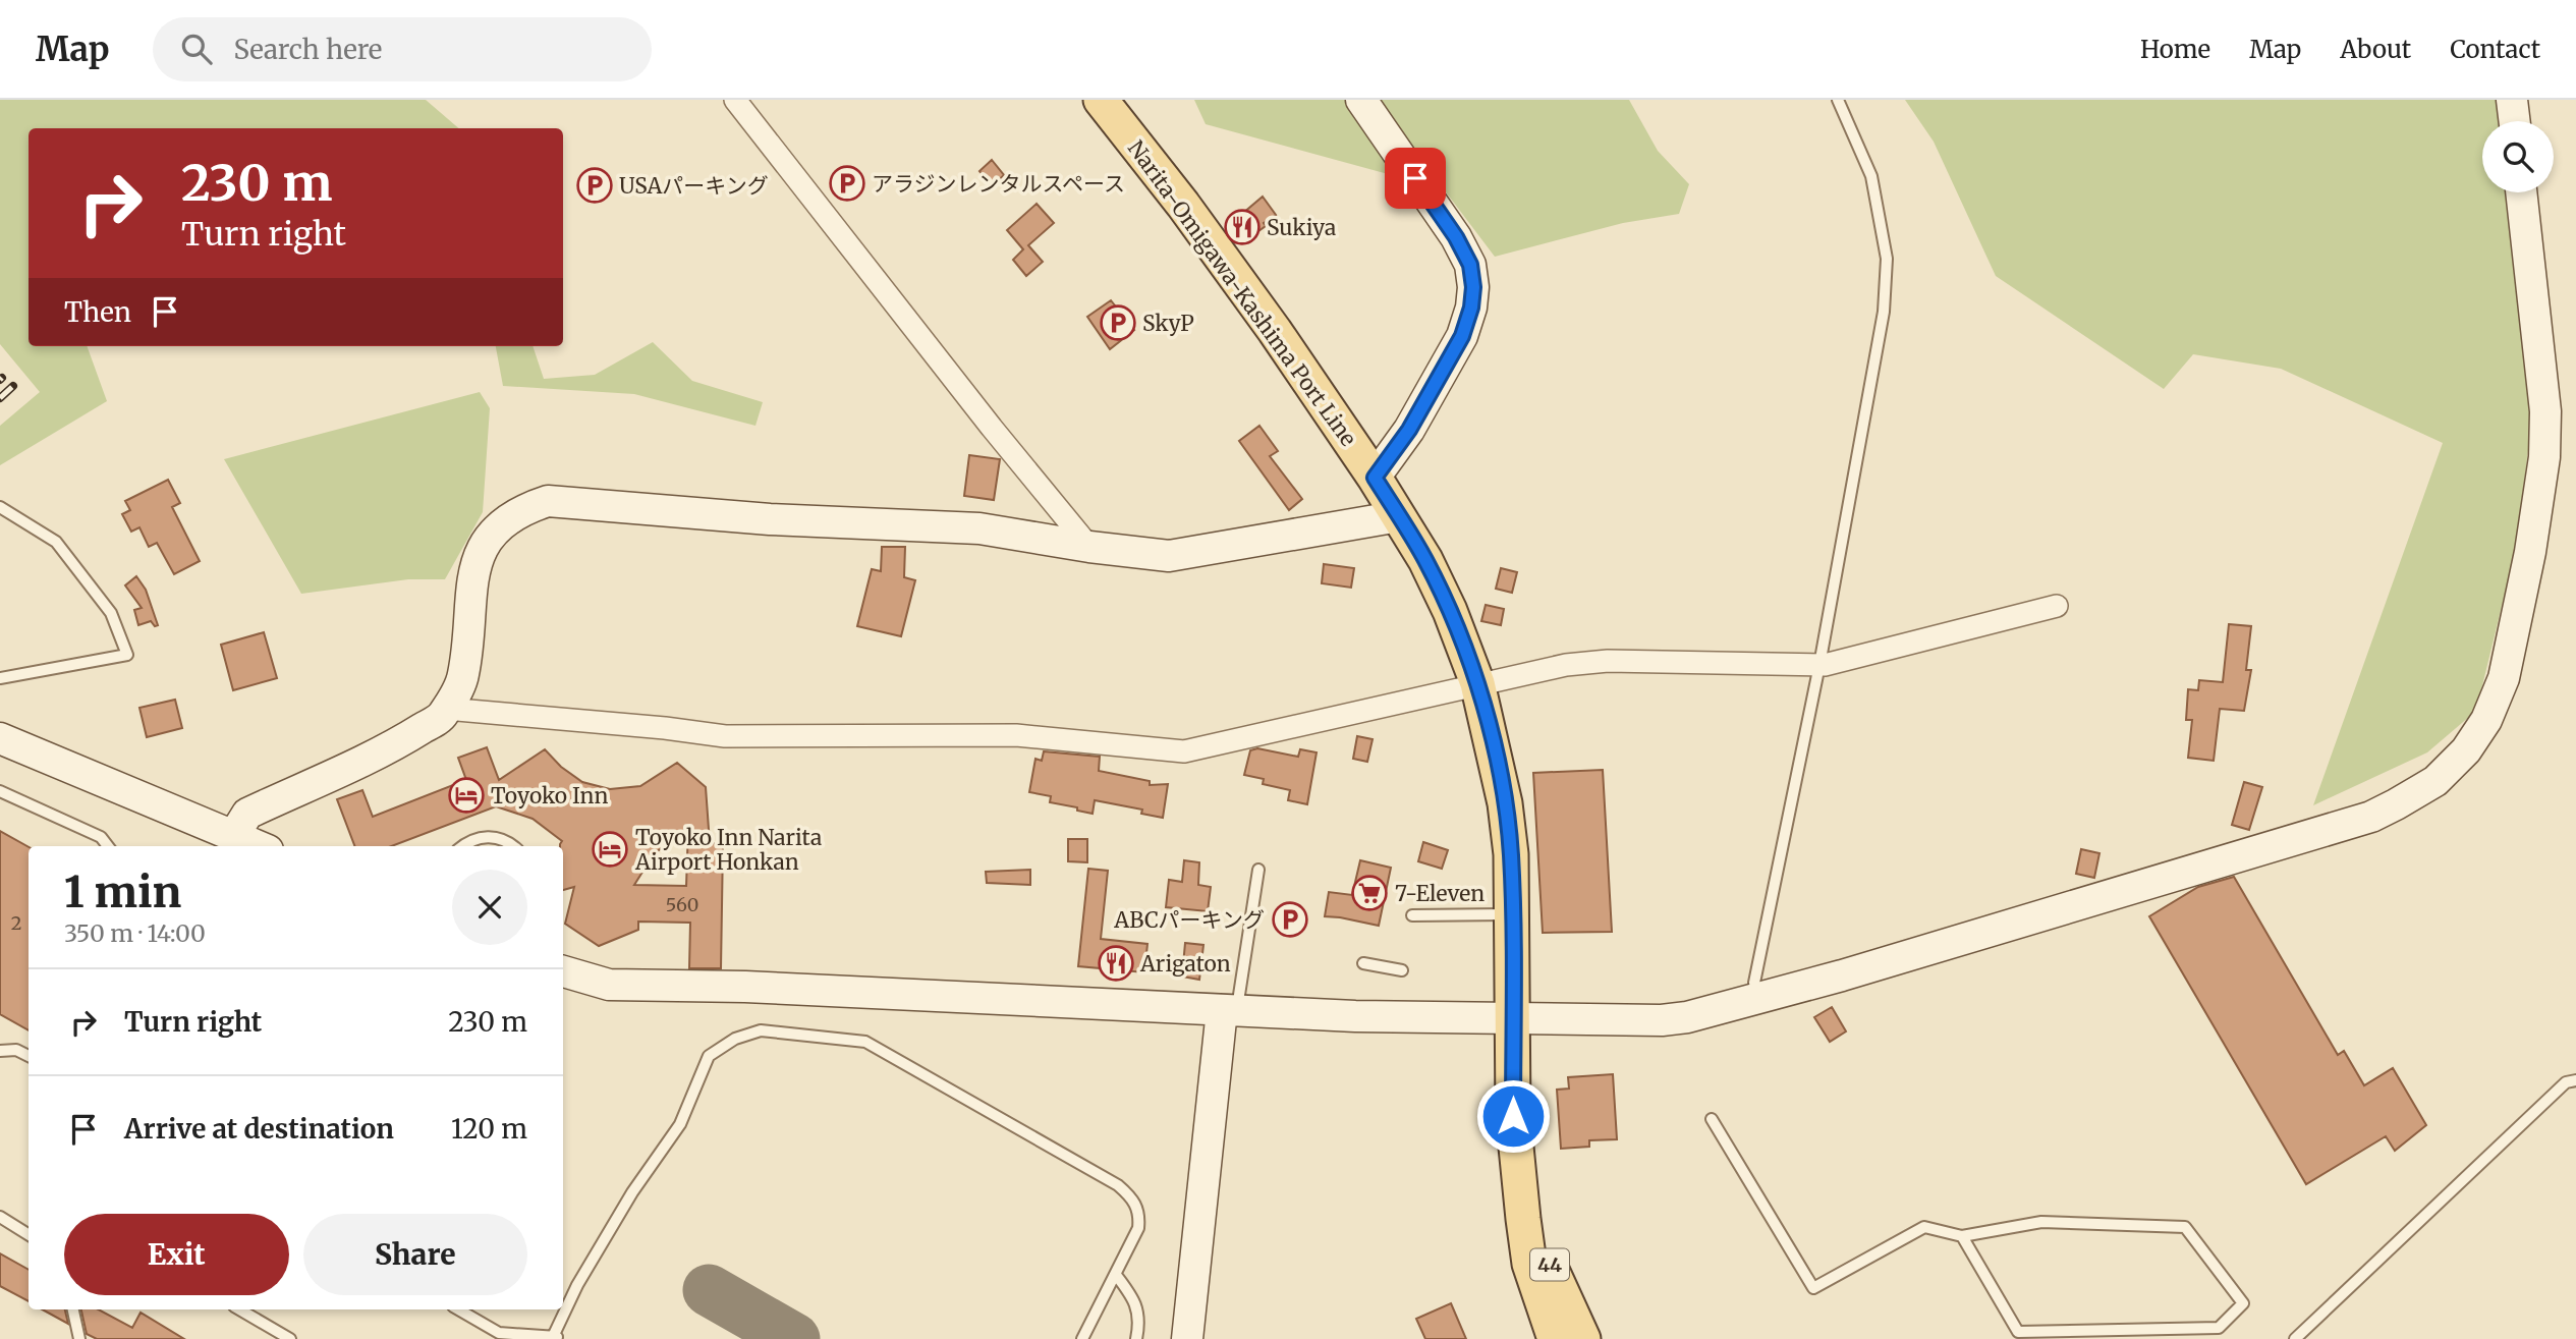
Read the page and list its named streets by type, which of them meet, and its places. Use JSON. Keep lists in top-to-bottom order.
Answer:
{
  "streets": {
    "main road": ["Narita-Omigawa-Kashima Port Line", "44"]
  },
  "places": {
    "parking": [
      "アラジンレンタルスペース",
      "USAパーキング",
      "SkyP",
      "ABCパーキング"
    ],
    "restaurant": ["Sukiya", "Arigaton"],
    "hotel": ["Toyoko Inn", "Toyoko Inn Narita Airport Honkan"],
    "supermarket": ["7-Eleven"]
  },
  "house_numbers": ["560", "2"],
  "page": {
    "header": "Map",
    "search": "Search here",
    "nav": [
      "Home",
      "Map",
      "About",
      "Contact"
    ],
    "turn": ["230 m", "Turn right"],
    "then": "Then",
    "heading": ["1 min", "350 m · 14:00"],
    "list": [
      {
        "name": "Turn right",
        "value": "230 m"
      },
      {
        "name": "Arrive at destination",
        "value": "120 m"
      }
    ],
    "buttons": ["Exit", "Share"]
  }
}
